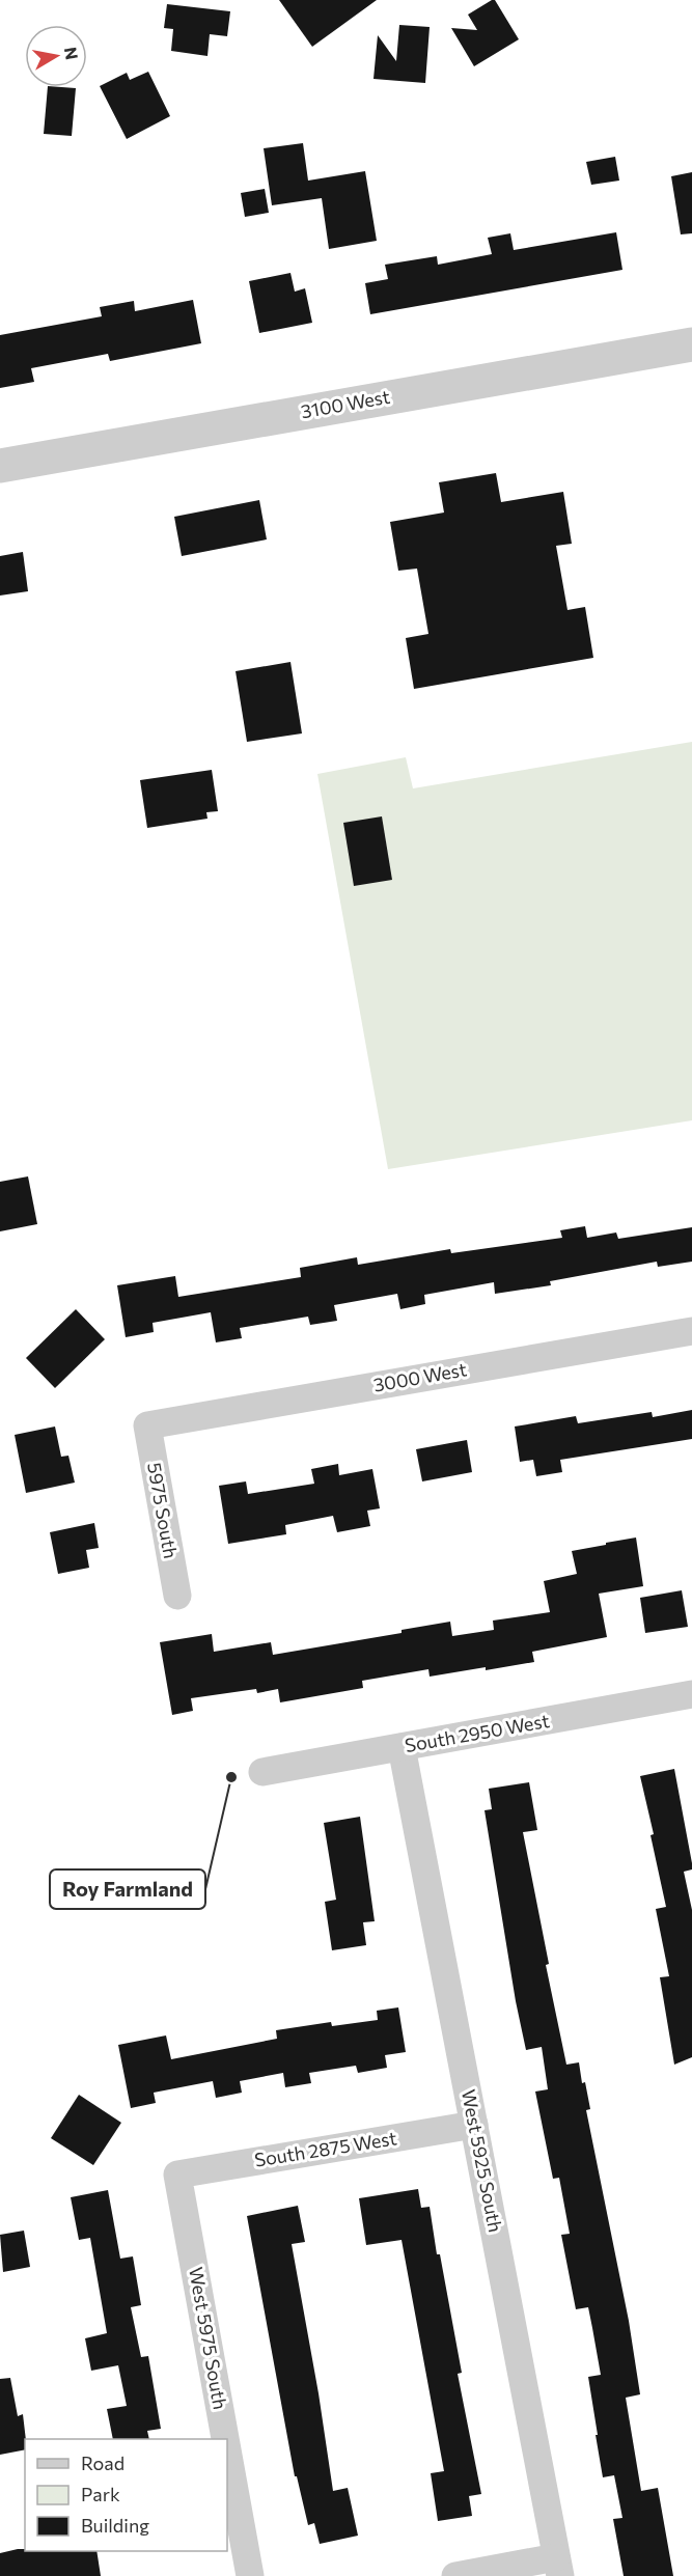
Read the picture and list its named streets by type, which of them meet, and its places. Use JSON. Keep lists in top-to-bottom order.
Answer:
{
  "streets": {
    "street": [
      "3100 West",
      "3000 West",
      "5975 South",
      "South 2950 West",
      "South 2875 West",
      "West 5925 South",
      "West 5975 South"
    ]
  },
  "crossings": [
    ["3000 West", "5975 South"],
    ["South 2950 West", "West 5925 South"],
    ["South 2875 West", "West 5925 South"],
    ["South 2875 West", "West 5975 South"]
  ],
  "places": ["Roy Farmland"],
  "legend": ["Road", "Park", "Building"],
  "north": "right"
}
